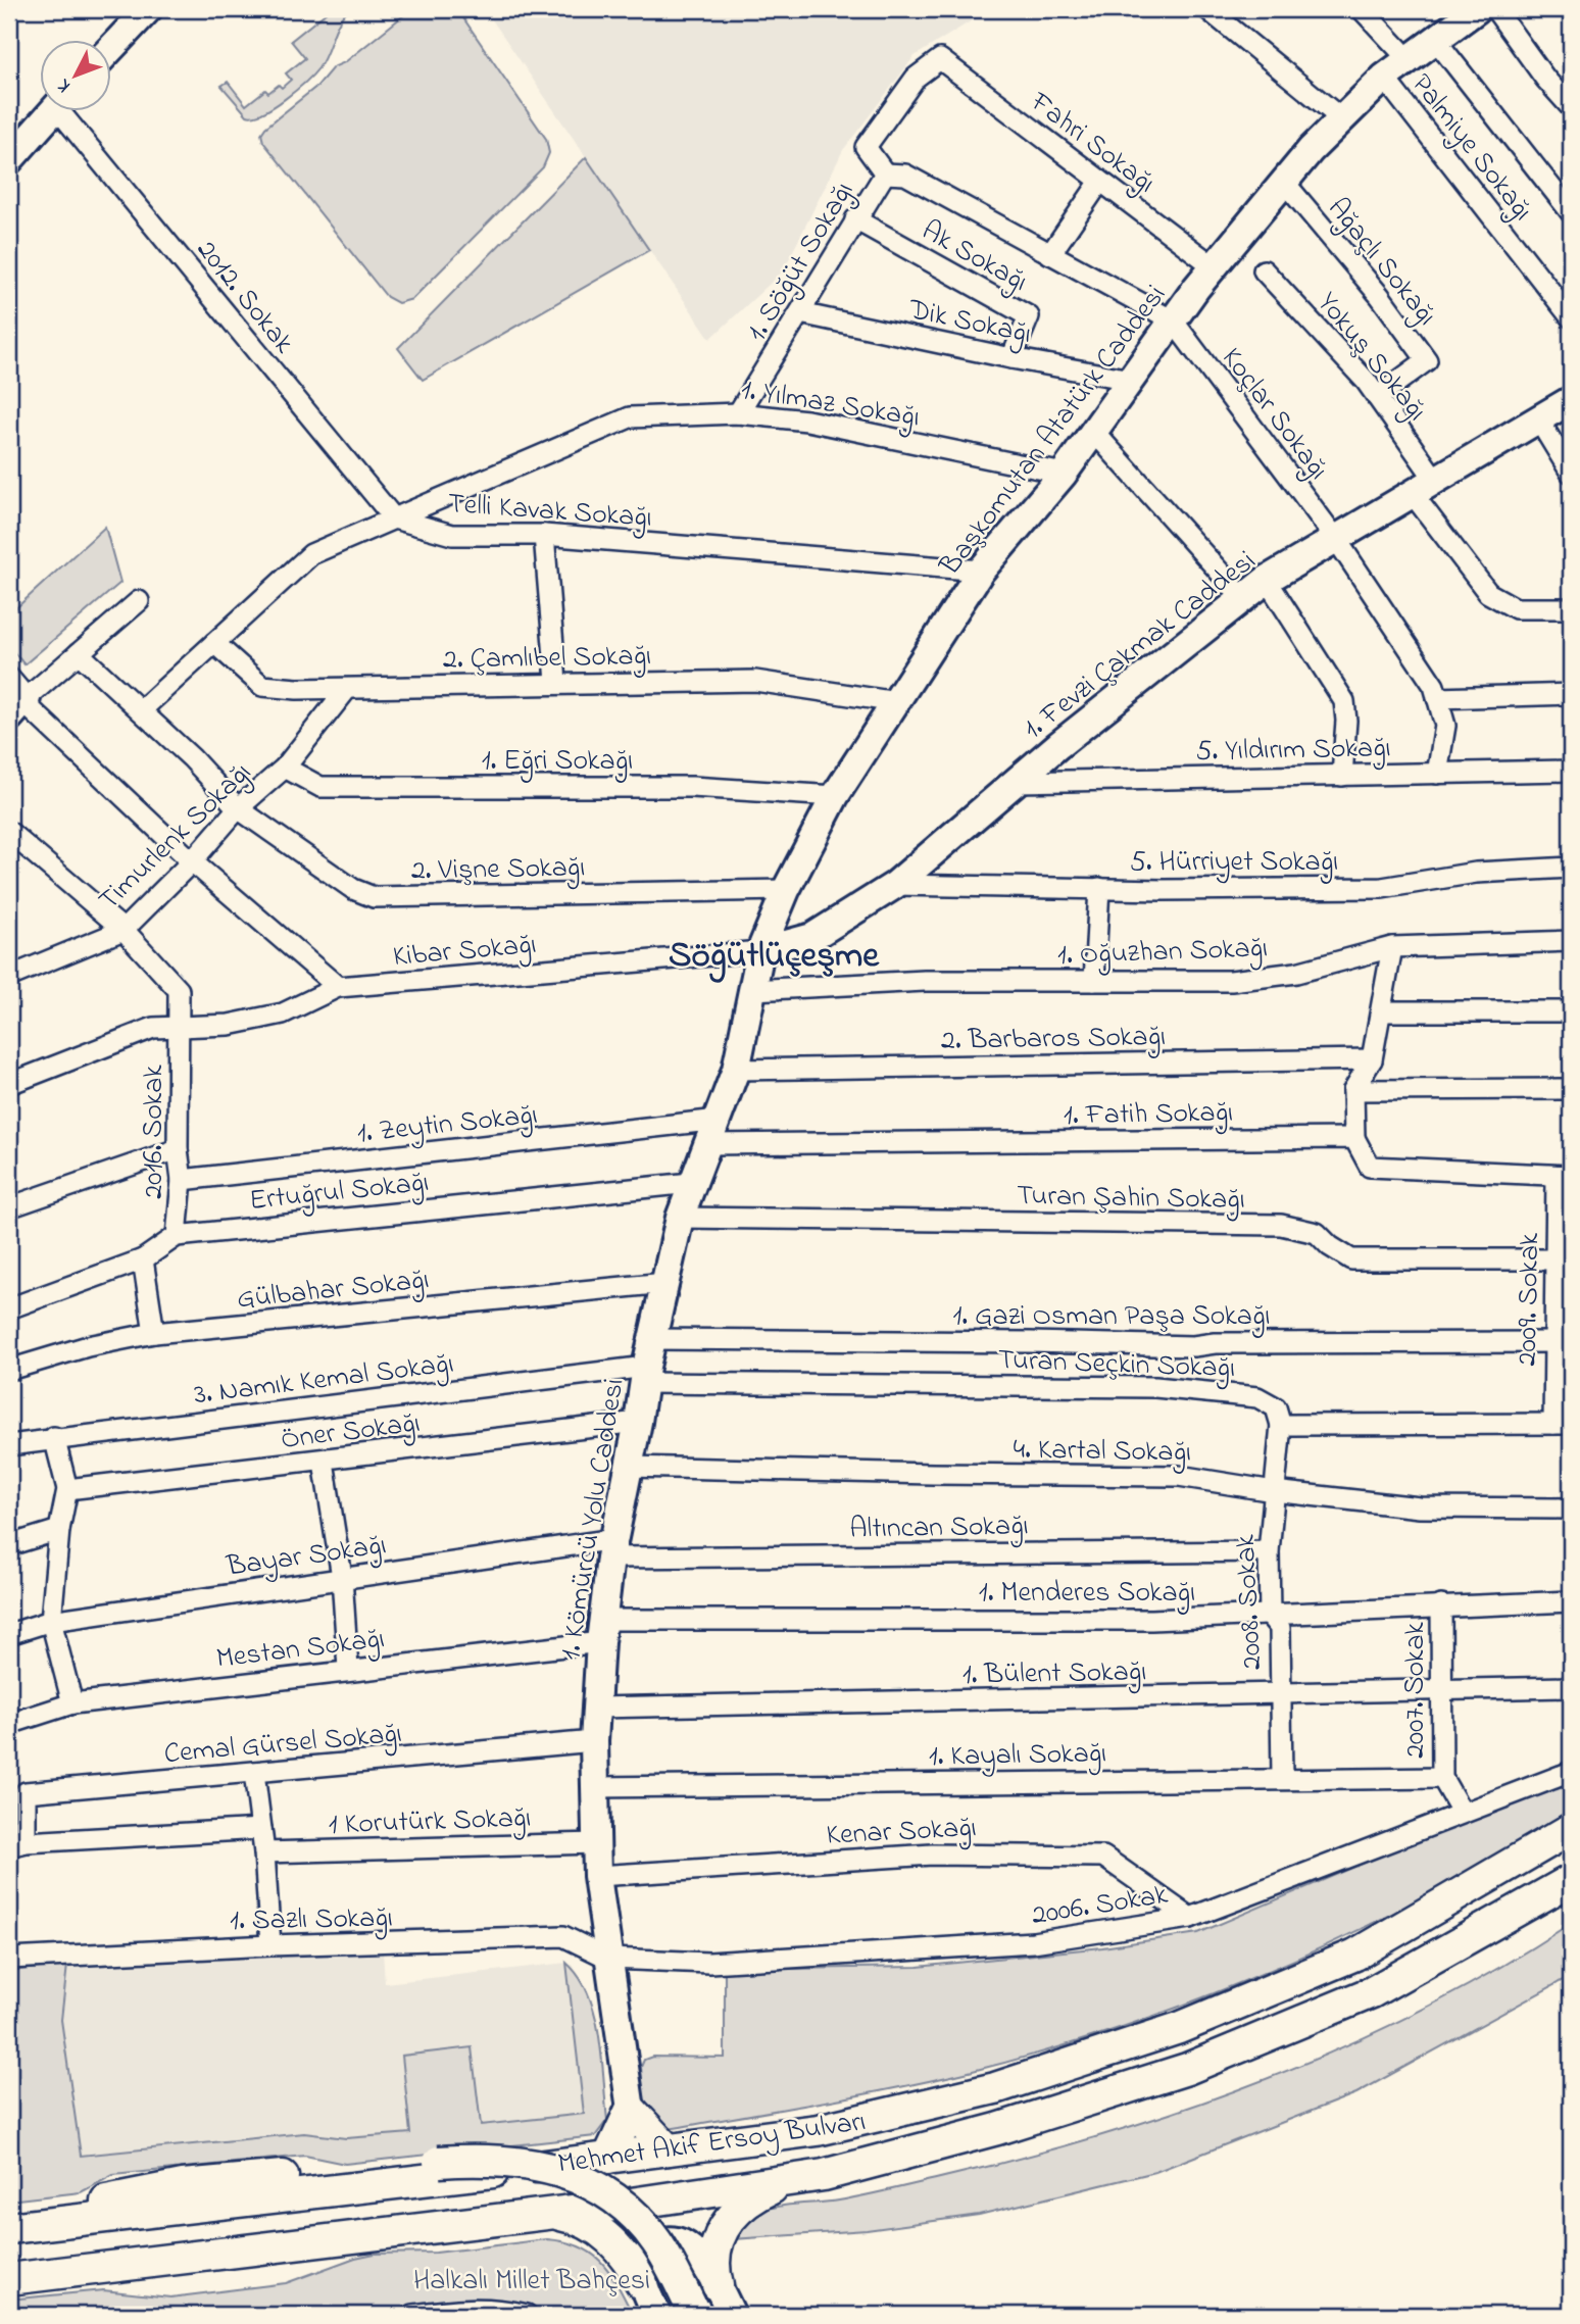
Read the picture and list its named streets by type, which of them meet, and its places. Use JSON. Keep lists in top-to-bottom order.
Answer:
{
  "streets": {
    "main road": ["Mehmet Akif Ersoy Bulvarı"],
    "street": [
      "Fahri Sokağı",
      "Palmiye Sokağı",
      "Ak Sokağı",
      "1. Söğüt Sokağı",
      "Ağaçlı Sokağı",
      "2012. Sokak",
      "Dik Sokağı",
      "Yokuş Sokağı",
      "1. Yılmaz Sokağı",
      "Koçlar Sokağı",
      "Başkomutan Atatürk Caddesi",
      "Telli Kavak Sokağı",
      "1. Fevzi Çakmak Caddesi",
      "2. Çamlıbel Sokağı",
      "5. Yıldırım Sokağı",
      "1. Eğri Sokağı",
      "Timurlenk Sokağı",
      "5. Hürriyet Sokağı",
      "2. Vişne Sokağı",
      "Kibar Sokağı",
      "1. Oğuzhan Sokağı",
      "2. Barbaros Sokağı",
      "1. Fatih Sokağı",
      "1. Zeytin Sokağı",
      "2016. Sokak",
      "Ertuğrul Sokağı",
      "Turan Şahin Sokağı",
      "Gülbahar Sokağı",
      "2009. Sokak",
      "1. Gazi Osman Paşa Sokağı",
      "Turan Seçkin Sokağı",
      "3. Namık Kemal Sokağı",
      "Öner Sokağı",
      "4. Kartal Sokağı",
      "1. Kömürcü Yolu Caddesi",
      "Altıncan Sokağı",
      "Bayar Sokağı",
      "1. Menderes Sokağı",
      "2008. Sokak",
      "Mestan Sokağı",
      "1. Bülent Sokağı",
      "2007. Sokak",
      "Cemal Gürsel Sokağı",
      "1. Kayalı Sokağı",
      "1 Korutürk Sokağı",
      "Kenar Sokağı",
      "2006. Sokak",
      "1. Sazlı Sokağı"
    ]
  },
  "crossings": [
    ["Fahri Sokağı", "1. Söğüt Sokağı"],
    ["Fahri Sokağı", "Başkomutan Atatürk Caddesi"],
    ["Palmiye Sokağı", "Başkomutan Atatürk Caddesi"],
    ["Ak Sokağı", "1. Söğüt Sokağı"],
    ["Ak Sokağı", "Dik Sokağı"],
    ["1. Söğüt Sokağı", "Dik Sokağı"],
    ["1. Söğüt Sokağı", "1. Yılmaz Sokağı"],
    ["Ağaçlı Sokağı", "Yokuş Sokağı"],
    ["Ağaçlı Sokağı", "Başkomutan Atatürk Caddesi"],
    ["2012. Sokak", "1. Yılmaz Sokağı"],
    ["2012. Sokak", "Telli Kavak Sokağı"],
    ["Dik Sokağı", "Başkomutan Atatürk Caddesi"],
    ["Yokuş Sokağı", "1. Fevzi Çakmak Caddesi"],
    ["1. Yılmaz Sokağı", "Başkomutan Atatürk Caddesi"],
    ["1. Yılmaz Sokağı", "Telli Kavak Sokağı"],
    ["Koçlar Sokağı", "Başkomutan Atatürk Caddesi"],
    ["Koçlar Sokağı", "1. Fevzi Çakmak Caddesi"],
    ["Koçlar Sokağı", "5. Yıldırım Sokağı"],
    ["Başkomutan Atatürk Caddesi", "Telli Kavak Sokağı"],
    ["Başkomutan Atatürk Caddesi", "1. Fevzi Çakmak Caddesi"],
    ["Başkomutan Atatürk Caddesi", "2. Çamlıbel Sokağı"],
    ["Başkomutan Atatürk Caddesi", "1. Eğri Sokağı"],
    ["Başkomutan Atatürk Caddesi", "2. Vişne Sokağı"],
    ["Başkomutan Atatürk Caddesi", "Kibar Sokağı"],
    ["Başkomutan Atatürk Caddesi", "1. Kömürcü Yolu Caddesi"],
    ["1. Fevzi Çakmak Caddesi", "5. Yıldırım Sokağı"],
    ["1. Fevzi Çakmak Caddesi", "5. Hürriyet Sokağı"],
    ["1. Fevzi Çakmak Caddesi", "Kibar Sokağı"],
    ["1. Fevzi Çakmak Caddesi", "1. Kömürcü Yolu Caddesi"],
    ["2. Çamlıbel Sokağı", "Timurlenk Sokağı"],
    ["1. Eğri Sokağı", "Timurlenk Sokağı"],
    ["Timurlenk Sokağı", "2. Vişne Sokağı"],
    ["Timurlenk Sokağı", "2016. Sokak"],
    ["Kibar Sokağı", "2016. Sokak"],
    ["Kibar Sokağı", "1. Kömürcü Yolu Caddesi"],
    ["1. Oğuzhan Sokağı", "1. Kömürcü Yolu Caddesi"],
    ["2. Barbaros Sokağı", "1. Kömürcü Yolu Caddesi"],
    ["1. Fatih Sokağı", "1. Zeytin Sokağı"],
    ["1. Fatih Sokağı", "1. Kömürcü Yolu Caddesi"],
    ["1. Zeytin Sokağı", "2016. Sokak"],
    ["1. Zeytin Sokağı", "1. Kömürcü Yolu Caddesi"],
    ["2016. Sokak", "Ertuğrul Sokağı"],
    ["Ertuğrul Sokağı", "1. Kömürcü Yolu Caddesi"],
    ["Turan Şahin Sokağı", "2009. Sokak"],
    ["Turan Şahin Sokağı", "1. Kömürcü Yolu Caddesi"],
    ["Gülbahar Sokağı", "1. Kömürcü Yolu Caddesi"],
    ["2009. Sokak", "1. Gazi Osman Paşa Sokağı"],
    ["1. Gazi Osman Paşa Sokağı", "1. Kömürcü Yolu Caddesi"],
    ["Turan Seçkin Sokağı", "3. Namık Kemal Sokağı"],
    ["Turan Seçkin Sokağı", "1. Kömürcü Yolu Caddesi"],
    ["Turan Seçkin Sokağı", "2008. Sokak"],
    ["3. Namık Kemal Sokağı", "1. Kömürcü Yolu Caddesi"],
    ["Öner Sokağı", "1. Kömürcü Yolu Caddesi"],
    ["4. Kartal Sokağı", "1. Kömürcü Yolu Caddesi"],
    ["4. Kartal Sokağı", "2008. Sokak"],
    ["1. Kömürcü Yolu Caddesi", "Altıncan Sokağı"],
    ["1. Kömürcü Yolu Caddesi", "Bayar Sokağı"],
    ["1. Kömürcü Yolu Caddesi", "1. Menderes Sokağı"],
    ["1. Kömürcü Yolu Caddesi", "Mestan Sokağı"],
    ["1. Kömürcü Yolu Caddesi", "1. Bülent Sokağı"],
    ["1. Kömürcü Yolu Caddesi", "Cemal Gürsel Sokağı"],
    ["1. Kömürcü Yolu Caddesi", "1. Kayalı Sokağı"],
    ["1. Kömürcü Yolu Caddesi", "1 Korutürk Sokağı"],
    ["1. Kömürcü Yolu Caddesi", "Kenar Sokağı"],
    ["1. Kömürcü Yolu Caddesi", "2006. Sokak"],
    ["1. Kömürcü Yolu Caddesi", "1. Sazlı Sokağı"],
    ["Altıncan Sokağı", "Bayar Sokağı"],
    ["Altıncan Sokağı", "2008. Sokak"],
    ["1. Menderes Sokağı", "2008. Sokak"],
    ["1. Menderes Sokağı", "Mestan Sokağı"],
    ["1. Menderes Sokağı", "2007. Sokak"],
    ["2008. Sokak", "1. Bülent Sokağı"],
    ["2008. Sokak", "1. Kayalı Sokağı"],
    ["1. Bülent Sokağı", "2007. Sokak"],
    ["2007. Sokak", "1. Kayalı Sokağı"],
    ["2007. Sokak", "2006. Sokak"],
    ["Kenar Sokağı", "2006. Sokak"],
    ["2006. Sokak", "1. Sazlı Sokağı"]
  ],
  "districts": ["Söğütlüçeşme"],
  "parks": ["Halkalı Millet Bahçesi"],
  "north": "bottom left"
}
